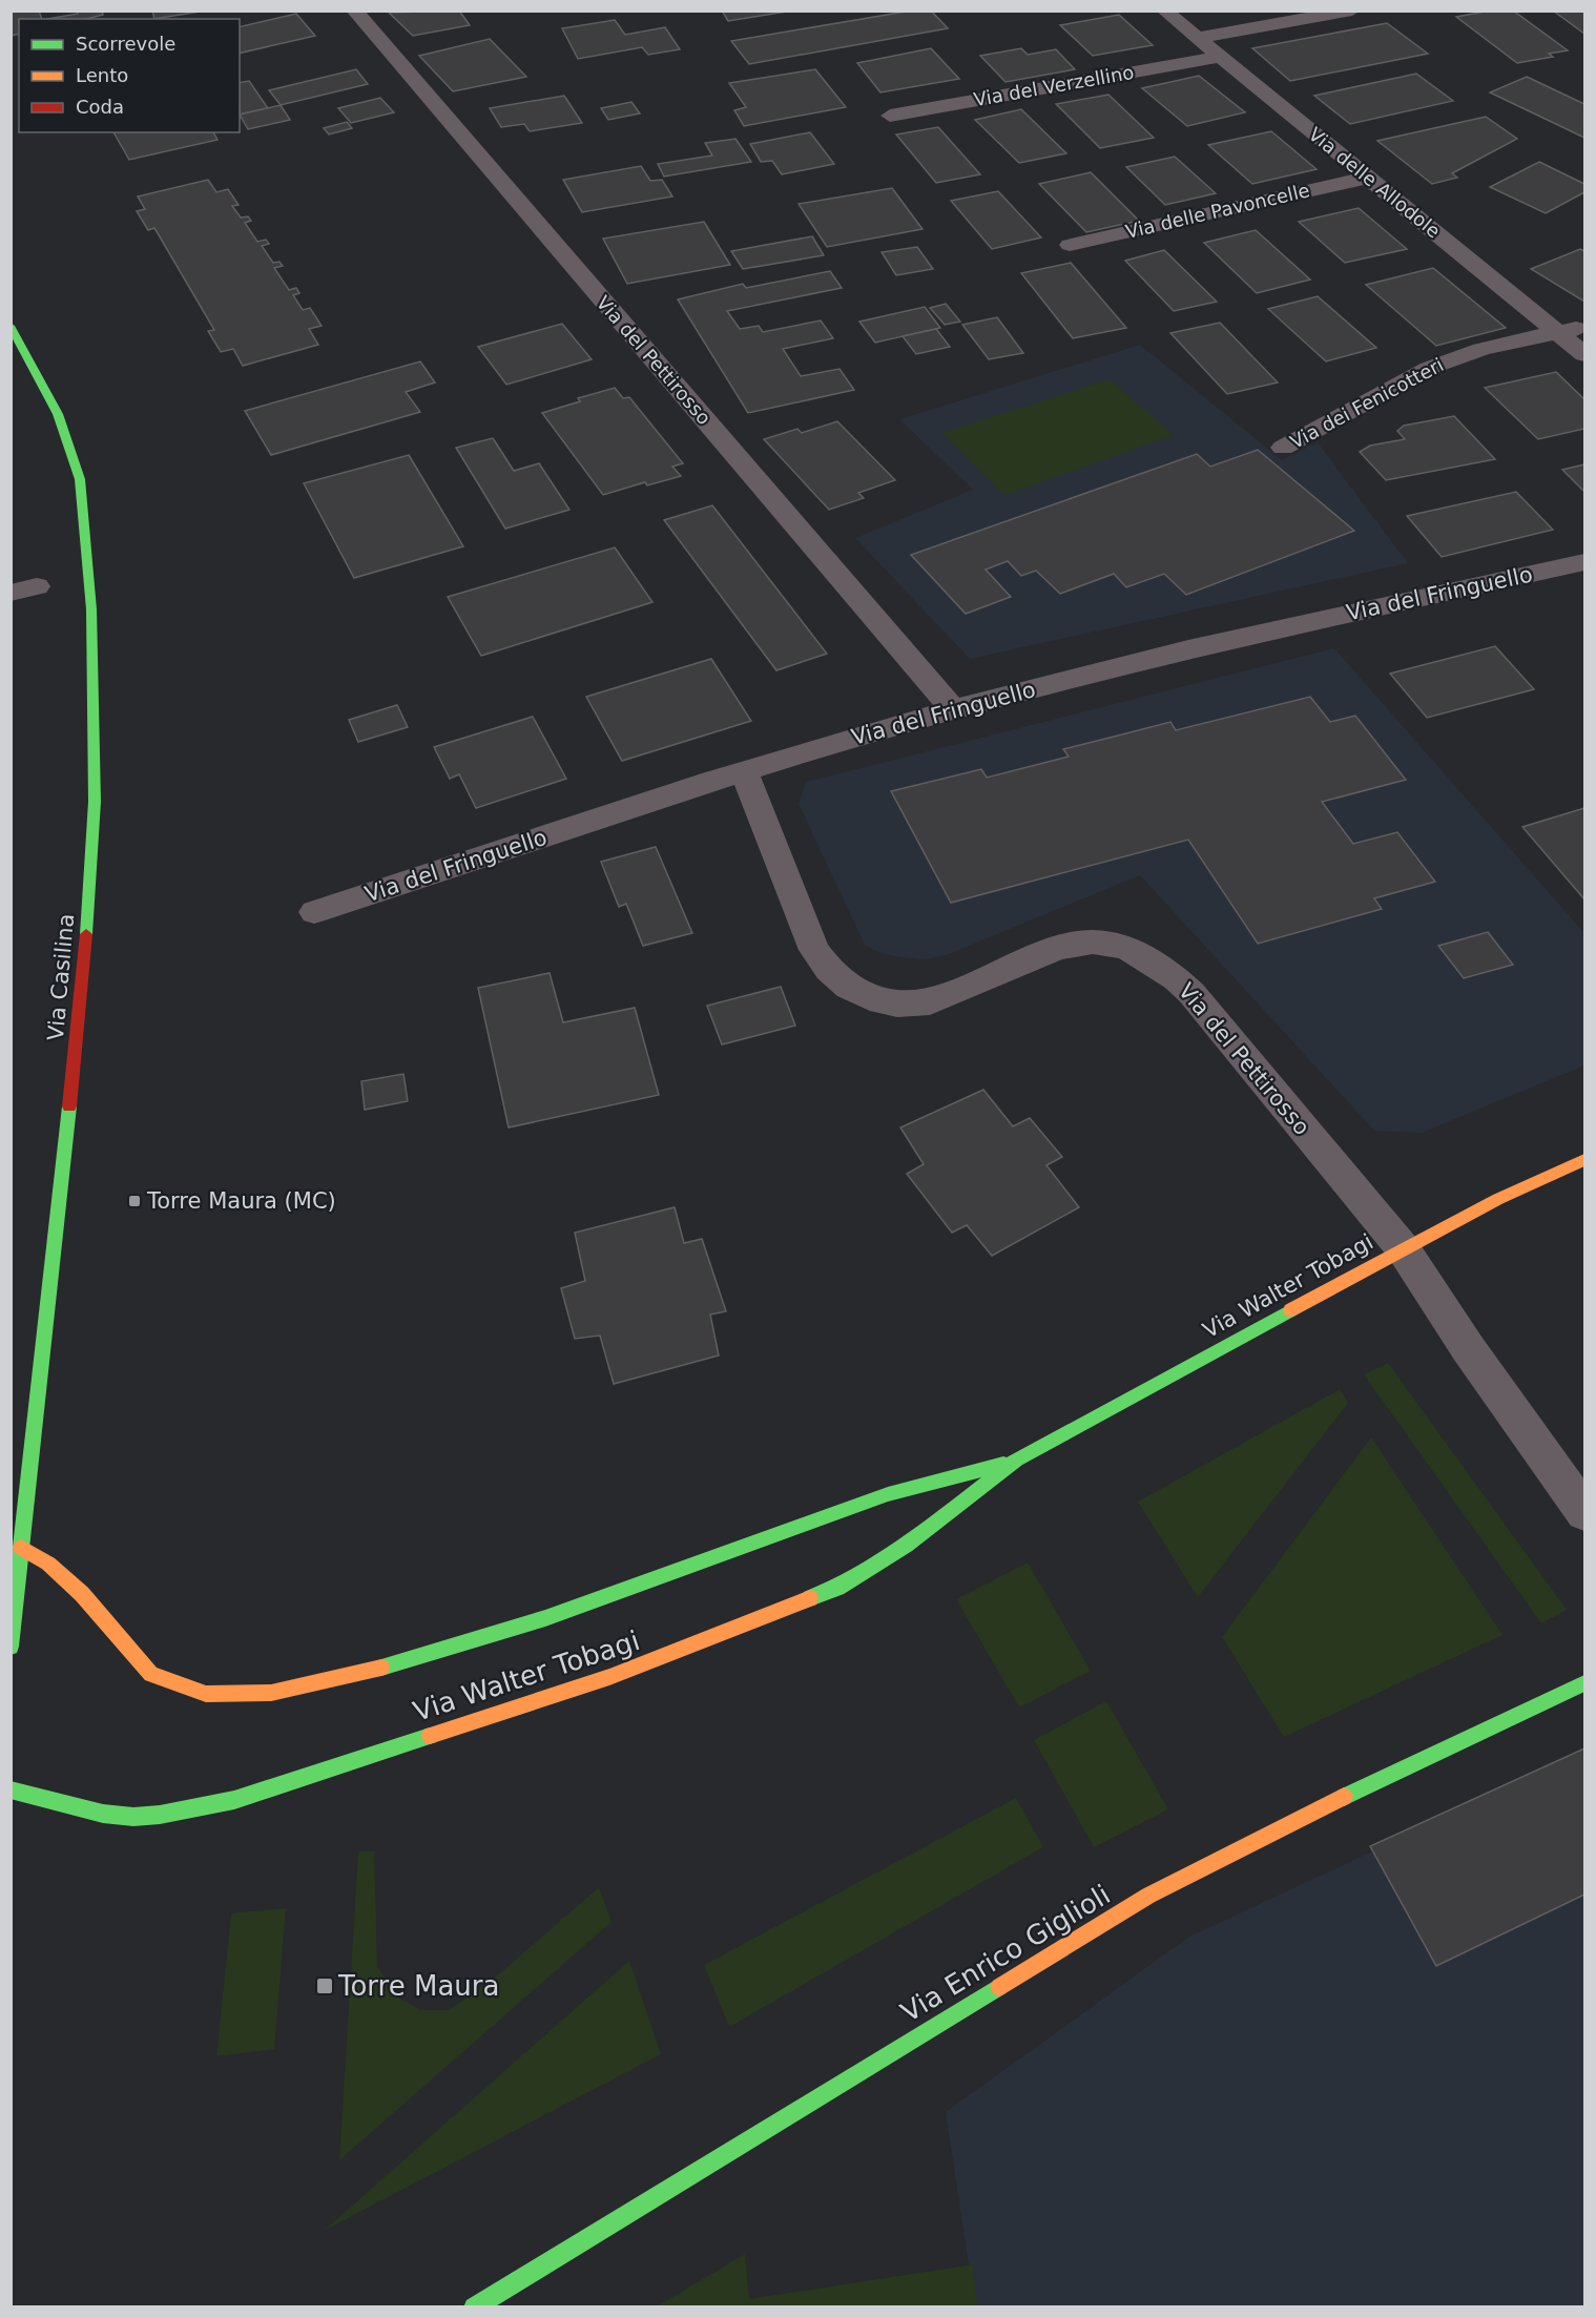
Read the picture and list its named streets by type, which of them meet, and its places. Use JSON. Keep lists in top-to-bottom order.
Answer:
{
  "streets": {
    "street": [
      "Via del Verzellino",
      "Via delle Allodole",
      "Via delle Pavoncelle",
      "Via del Pettirosso",
      "Via dei Fenicotteri",
      "Via del Fringuello",
      "Via Casilina",
      "Via Walter Tobagi",
      "Via Enrico Giglioli"
    ]
  },
  "crossings": [
    ["Via del Verzellino", "Via delle Allodole"],
    ["Via delle Allodole", "Via delle Pavoncelle"],
    ["Via delle Allodole", "Via dei Fenicotteri"],
    ["Via del Pettirosso", "Via del Fringuello"],
    ["Via del Pettirosso", "Via Walter Tobagi"],
    ["Via Casilina", "Via Walter Tobagi"]
  ],
  "places": {
    "transit": ["Torre Maura (MC)", "Torre Maura"]
  },
  "legend": ["Scorrevole", "Lento", "Coda"]
}
